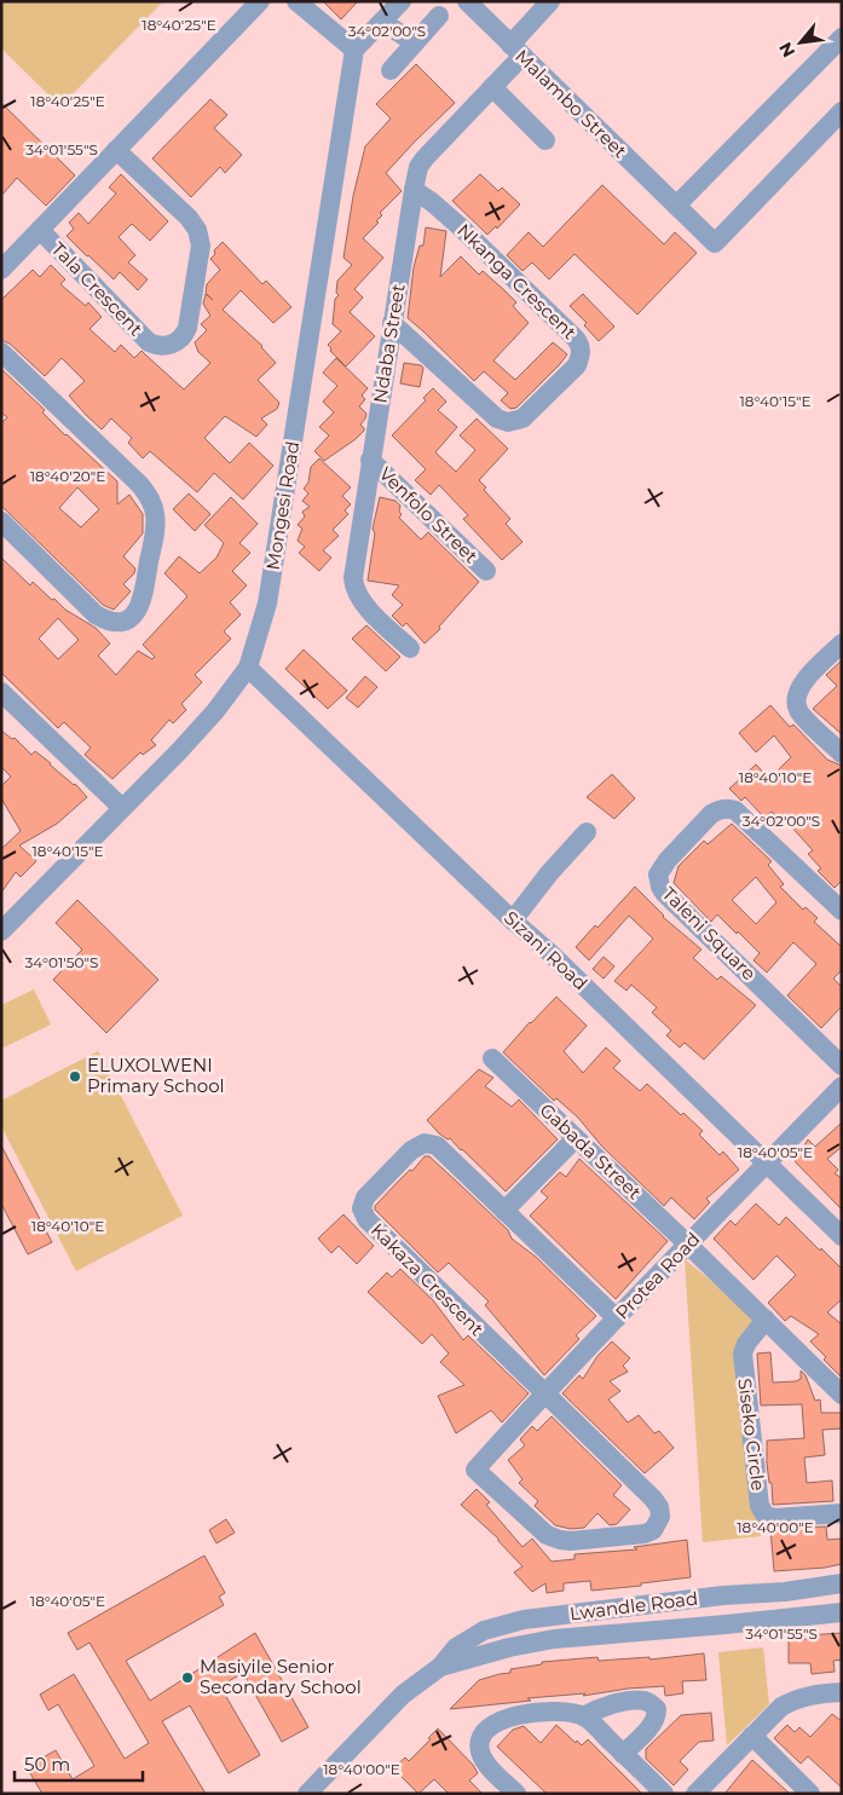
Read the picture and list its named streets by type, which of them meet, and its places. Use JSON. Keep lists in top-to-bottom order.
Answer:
{
  "streets": {
    "street": [
      "Malambo Street",
      "Nkanga Crescent",
      "Tala Crescent",
      "Ndaba Street",
      "Mongesi Road",
      "Venfolo Street",
      "Taleni Square",
      "Sizani Road",
      "Gabada Street",
      "Protea Road",
      "Kakaza Crescent",
      "Siseko Circle",
      "Lwandle Road"
    ]
  },
  "crossings": [
    ["Malambo Street", "Ndaba Street"],
    ["Nkanga Crescent", "Ndaba Street"],
    ["Ndaba Street", "Venfolo Street"],
    ["Mongesi Road", "Sizani Road"],
    ["Sizani Road", "Protea Road"],
    ["Gabada Street", "Protea Road"],
    ["Protea Road", "Kakaza Crescent"]
  ],
  "places": ["ELUXOLWENI Primary School", "Masiyile Senior Secondary School"],
  "scale_bar": "50 m",
  "north": "bottom left",
  "coordinates": [
    "18°40'25\"E",
    "34°02'00\"S",
    "34°01'55\"S",
    "18°40'15\"E",
    "18°40'20\"E",
    "18°40'10\"E",
    "34°01'50\"S",
    "18°40'05\"E",
    "18°40'00\"E"
  ]
}
